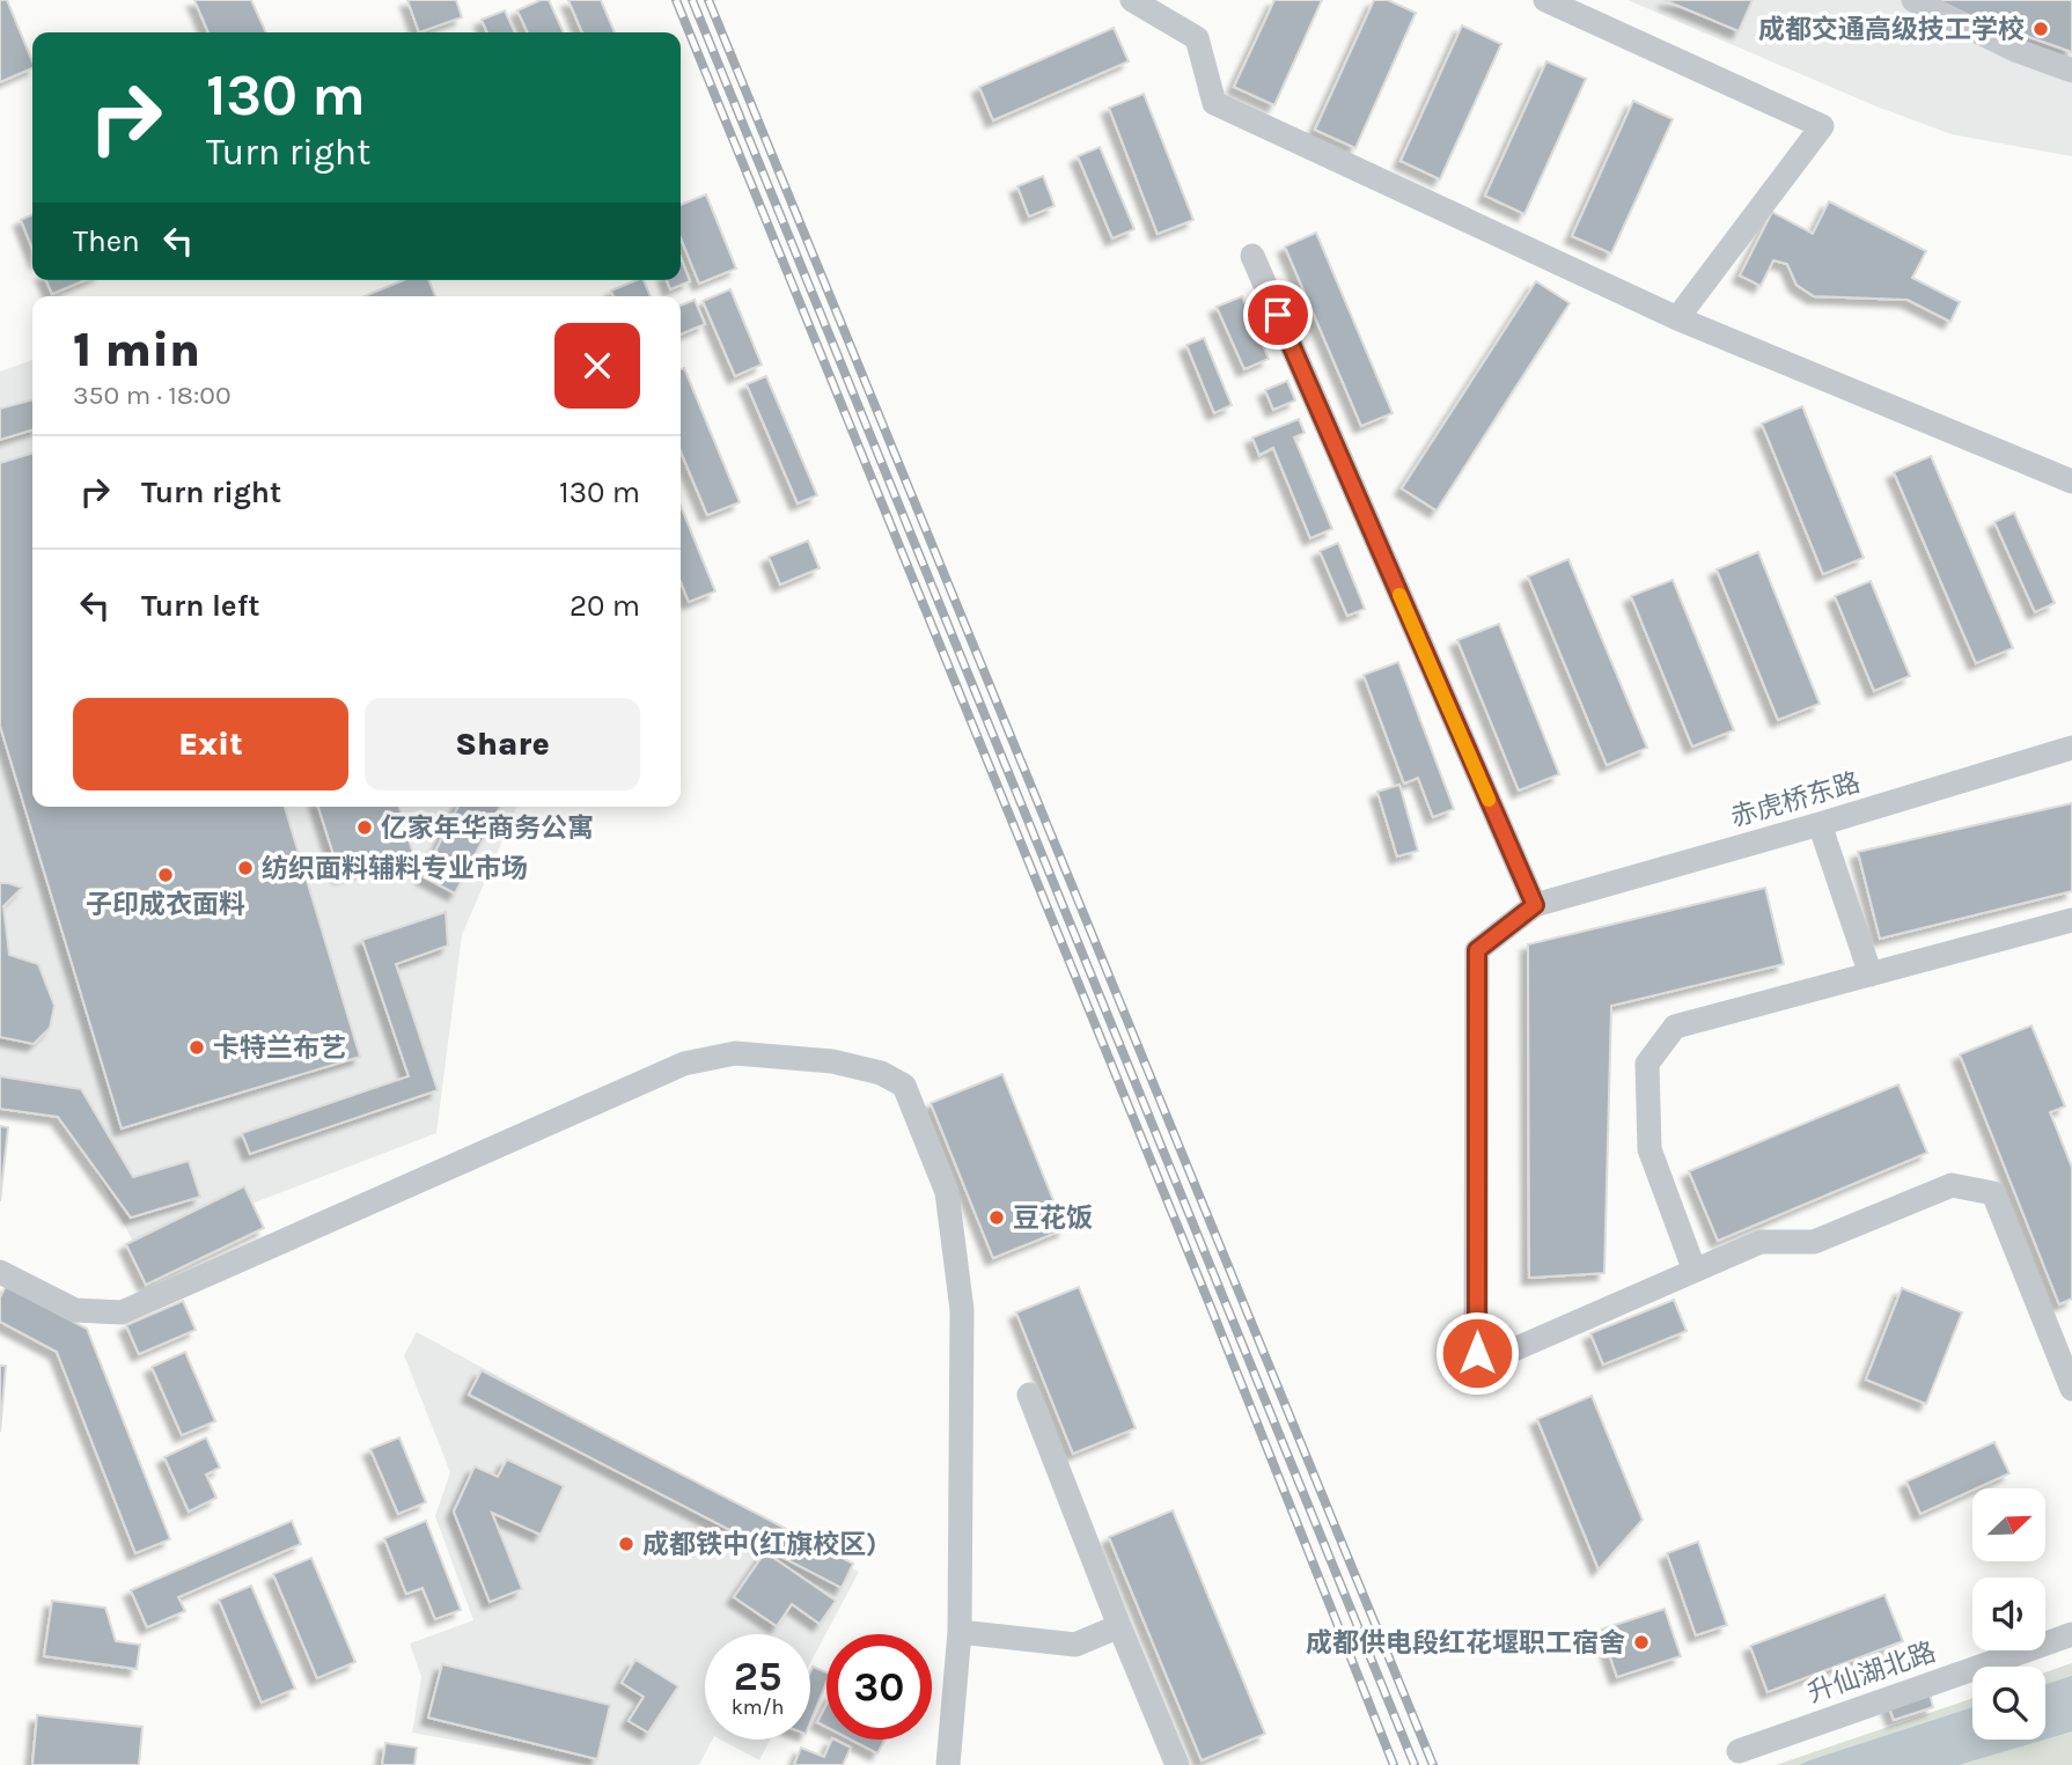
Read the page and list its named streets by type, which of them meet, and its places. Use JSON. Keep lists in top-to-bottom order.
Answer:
{
  "streets": {
    "street": ["赤虎桥东路", "升仙湖北路"]
  },
  "places": [
    "成都交通高级技工学校",
    "亿家年华商务公寓",
    "纺织面料辅料专业市场",
    "子印成衣面料",
    "卡特兰布艺",
    "豆花饭",
    "成都铁中(红旗校区)",
    "成都供电段红花堰职工宿舍"
  ],
  "north": "top right",
  "page": {
    "turn": ["130 m", "Turn right"],
    "then": "Then",
    "heading": ["1 min", "350 m · 18:00"],
    "list": [
      {
        "name": "Turn right",
        "value": "130 m"
      },
      {
        "name": "Turn left",
        "value": "20 m"
      }
    ],
    "buttons": ["Exit", "Share"],
    "speed": "25 km/h",
    "limit": "30"
  }
}
